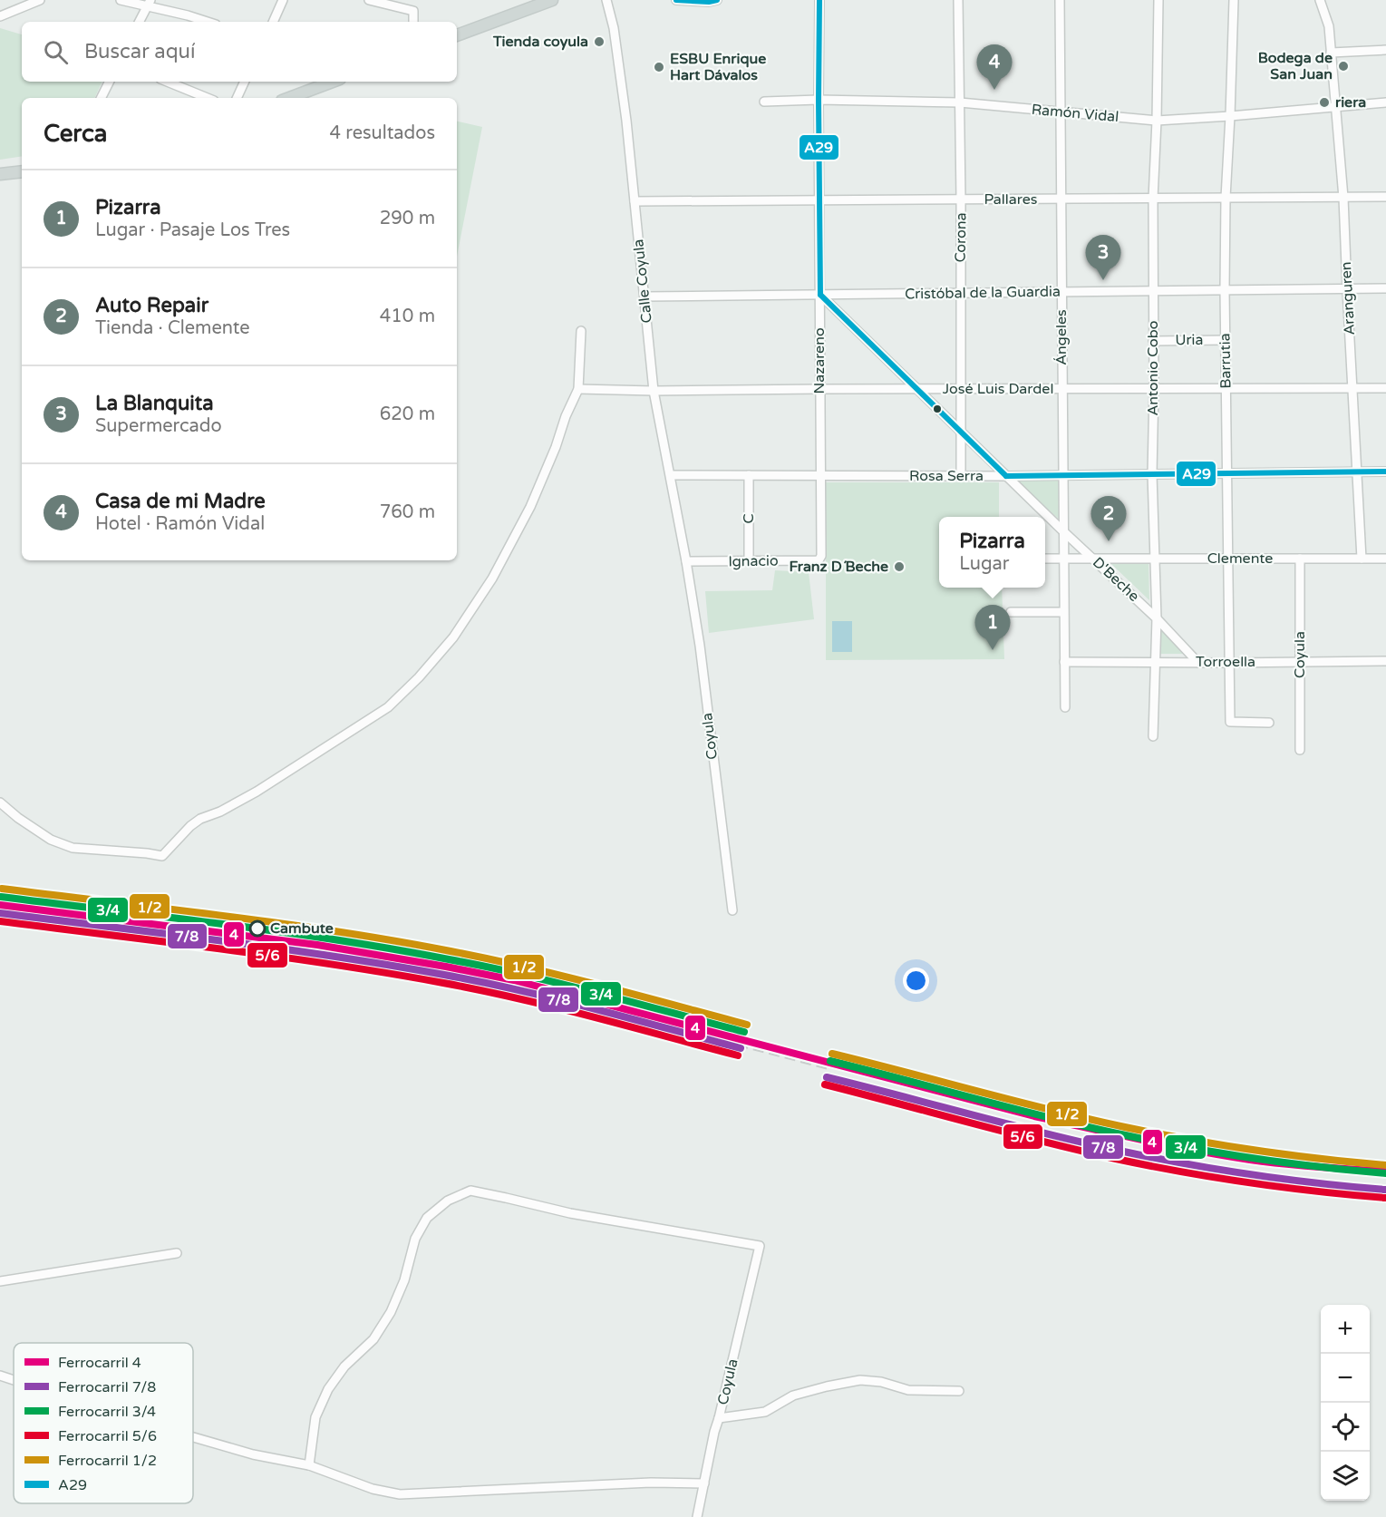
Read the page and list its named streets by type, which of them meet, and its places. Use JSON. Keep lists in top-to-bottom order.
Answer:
{
  "streets": {
    "street": [
      "Ramón Vidal",
      "Pallares",
      "Corona",
      "Calle Coyula",
      "Cristóbal de la Guardia",
      "Aranguren",
      "Ángeles",
      "Uria",
      "Nazareno",
      "Barrutia",
      "Antonio Cobo",
      "José Luis Dardel",
      "Rosa Serra",
      "C",
      "Clemente",
      "Ignacio",
      "D'Beche",
      "Coyula",
      "Torroella"
    ]
  },
  "crossings": [
    ["Ramón Vidal", "Corona"],
    ["Ramón Vidal", "Aranguren"],
    ["Ramón Vidal", "Ángeles"],
    ["Ramón Vidal", "Nazareno"],
    ["Ramón Vidal", "Barrutia"],
    ["Ramón Vidal", "Antonio Cobo"],
    ["Pallares", "Corona"],
    ["Pallares", "Calle Coyula"],
    ["Pallares", "Aranguren"],
    ["Pallares", "Ángeles"],
    ["Pallares", "Nazareno"],
    ["Pallares", "Barrutia"],
    ["Pallares", "Antonio Cobo"],
    ["Corona", "Cristóbal de la Guardia"],
    ["Corona", "José Luis Dardel"],
    ["Corona", "Rosa Serra"],
    ["Corona", "D'Beche"],
    ["Calle Coyula", "Cristóbal de la Guardia"],
    ["Calle Coyula", "José Luis Dardel"],
    ["Calle Coyula", "Rosa Serra"],
    ["Calle Coyula", "Ignacio"],
    ["Calle Coyula", "Coyula"],
    ["Cristóbal de la Guardia", "Aranguren"],
    ["Cristóbal de la Guardia", "Ángeles"],
    ["Cristóbal de la Guardia", "Nazareno"],
    ["Cristóbal de la Guardia", "Barrutia"],
    ["Cristóbal de la Guardia", "Antonio Cobo"],
    ["Cristóbal de la Guardia", "D'Beche"],
    ["Aranguren", "José Luis Dardel"],
    ["Aranguren", "Rosa Serra"],
    ["Aranguren", "Clemente"],
    ["Ángeles", "José Luis Dardel"],
    ["Ángeles", "Rosa Serra"],
    ["Ángeles", "Clemente"],
    ["Ángeles", "D'Beche"],
    ["Ángeles", "Torroella"],
    ["Uria", "Barrutia"],
    ["Uria", "Antonio Cobo"],
    ["Nazareno", "José Luis Dardel"],
    ["Nazareno", "Rosa Serra"],
    ["Nazareno", "Ignacio"],
    ["Nazareno", "D'Beche"],
    ["Barrutia", "José Luis Dardel"],
    ["Barrutia", "Rosa Serra"],
    ["Barrutia", "Clemente"],
    ["Barrutia", "Torroella"],
    ["Antonio Cobo", "José Luis Dardel"],
    ["Antonio Cobo", "Rosa Serra"],
    ["Antonio Cobo", "Clemente"],
    ["Antonio Cobo", "D'Beche"],
    ["Antonio Cobo", "Torroella"],
    ["José Luis Dardel", "D'Beche"],
    ["Rosa Serra", "C"],
    ["Rosa Serra", "D'Beche"],
    ["C", "Ignacio"],
    ["Clemente", "D'Beche"],
    ["Clemente", "Coyula"],
    ["Ignacio", "Coyula"],
    ["D'Beche", "Torroella"],
    ["Coyula", "Torroella"]
  ],
  "places": [
    "Tienda coyula",
    "Bodega de San Juan",
    "ESBU Enrique Hart Dávalos",
    "riera",
    "Franz D´Beche",
    "Cambute"
  ],
  "lines": [
    "transit line A29",
    "rail line 1/2",
    "rail line 3/4",
    "rail line 4",
    "rail line 7/8",
    "rail line 5/6"
  ],
  "legend": [
    "Ferrocarril 4",
    "Ferrocarril 7/8",
    "Ferrocarril 3/4",
    "Ferrocarril 5/6",
    "Ferrocarril 1/2",
    "A29"
  ],
  "page": {
    "search": "Buscar aquí",
    "pins": [
      "4",
      "3",
      "2",
      "1"
    ],
    "heading": ["Cerca", "4 resultados"],
    "list": [
      {
        "mark": "1",
        "name": "Pizarra",
        "note": "Lugar · Pasaje Los Tres",
        "value": "290 m"
      },
      {
        "mark": "2",
        "name": "Auto Repair",
        "note": "Tienda · Clemente",
        "value": "410 m"
      },
      {
        "mark": "3",
        "name": "La Blanquita",
        "note": "Supermercado",
        "value": "620 m"
      },
      {
        "mark": "4",
        "name": "Casa de mi Madre",
        "note": "Hotel · Ramón Vidal",
        "value": "760 m"
      }
    ],
    "popup": ["Pizarra", "Lugar"],
    "map_buttons": ["+", "−"]
  }
}
